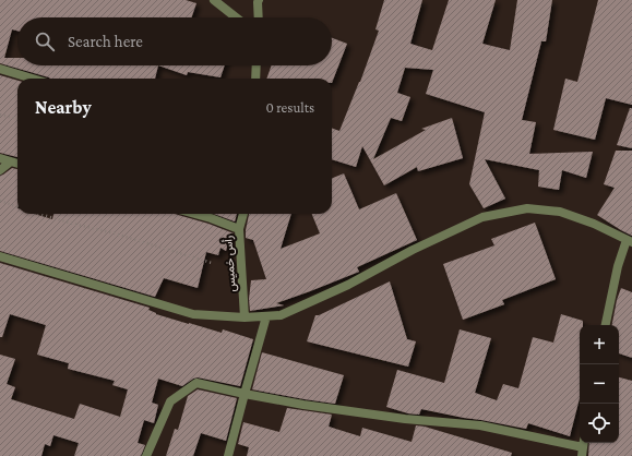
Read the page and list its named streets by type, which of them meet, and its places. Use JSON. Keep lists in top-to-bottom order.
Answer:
{
  "streets": {
    "street": ["رأس خميس"]
  },
  "page": {
    "search": "Search here",
    "heading": ["Nearby", "0 results"],
    "map_buttons": ["+", "−"]
  }
}
